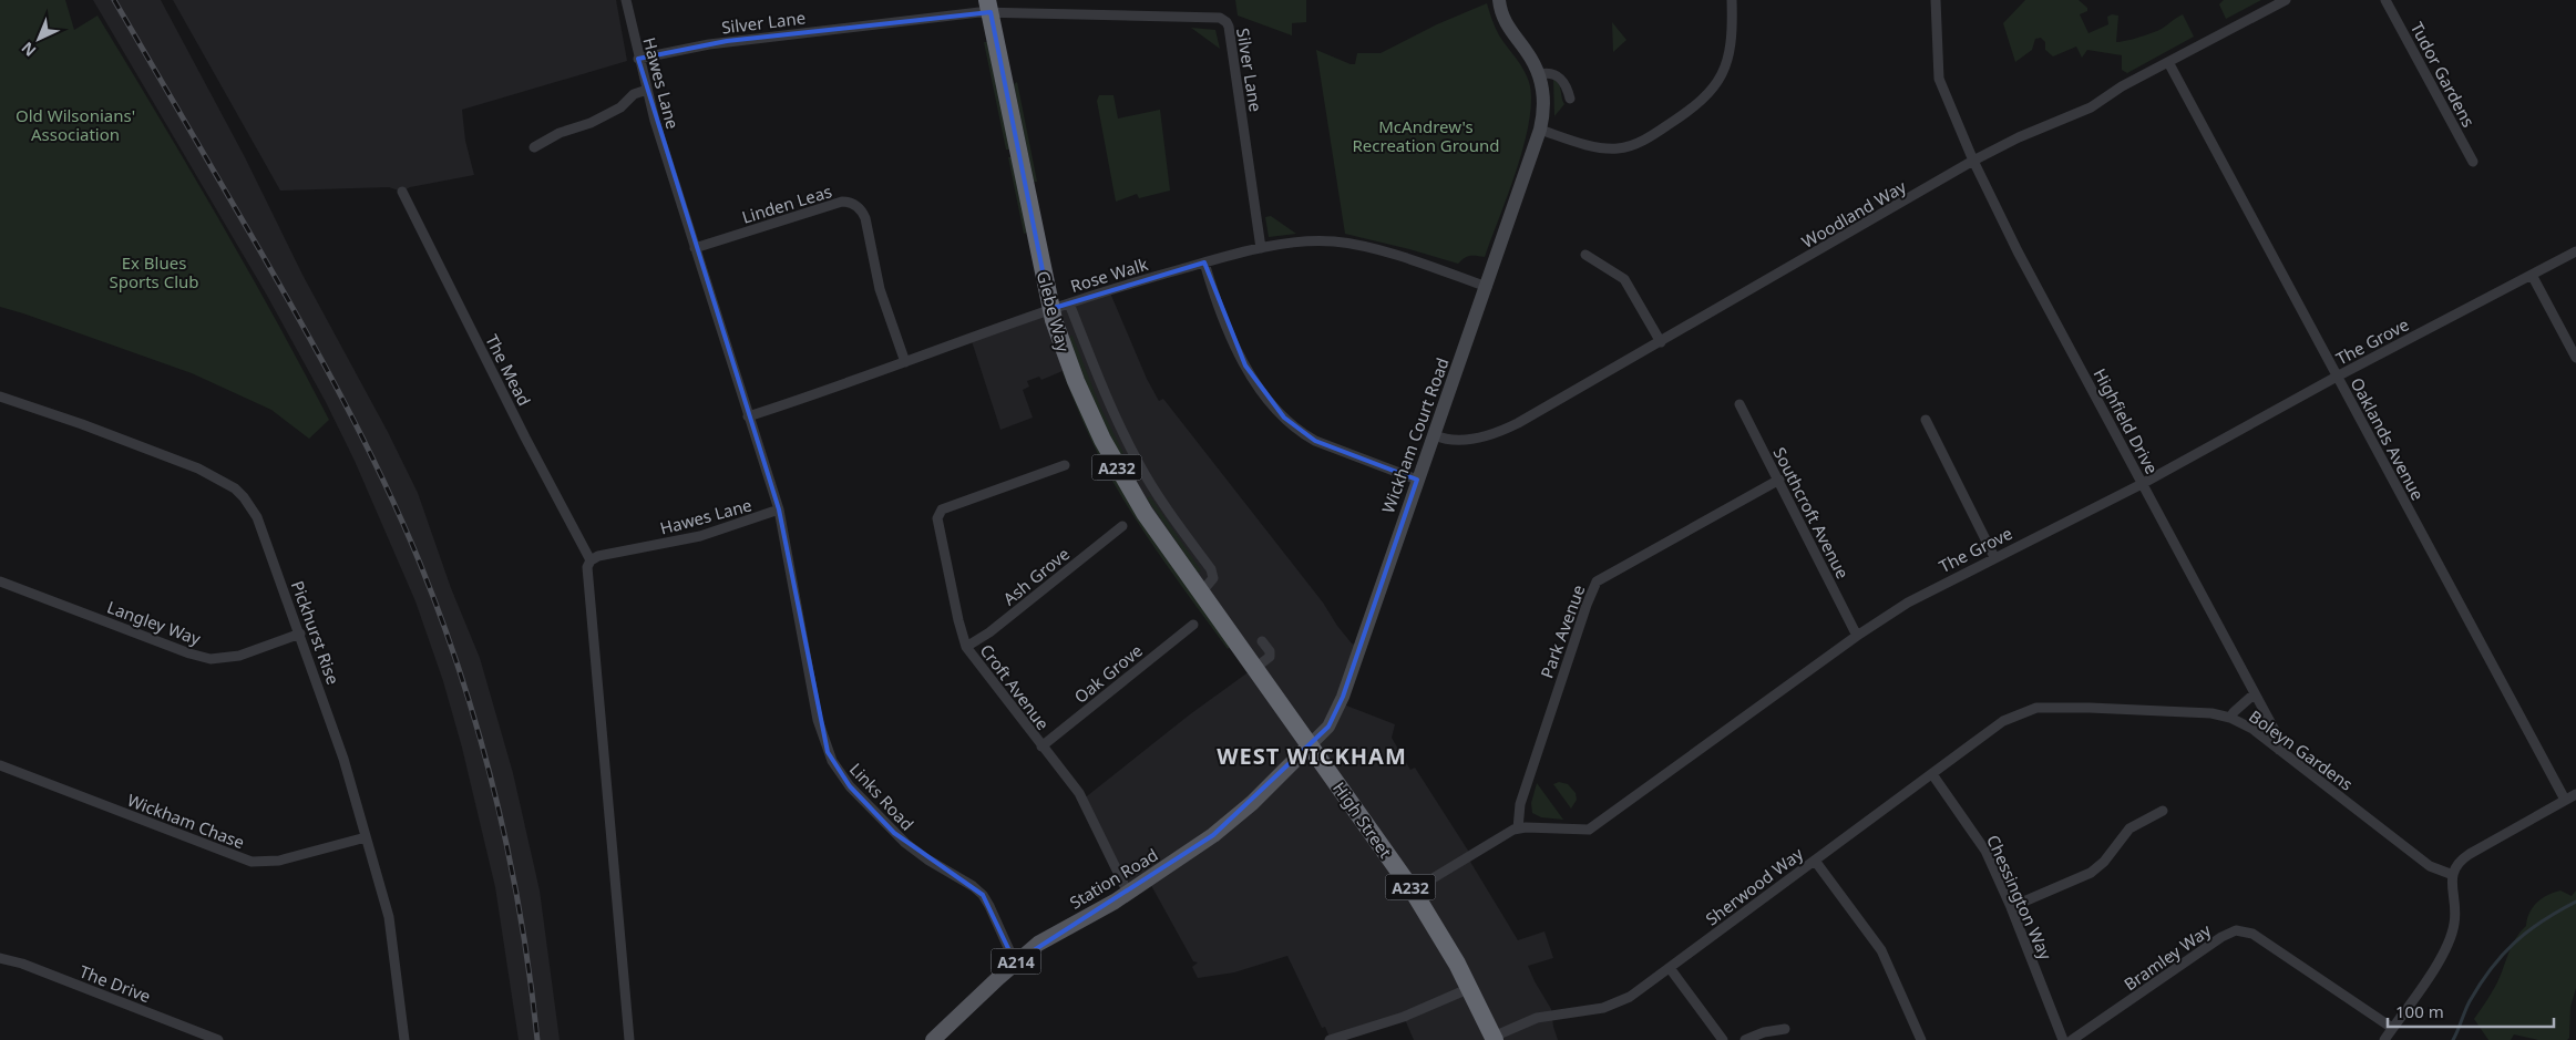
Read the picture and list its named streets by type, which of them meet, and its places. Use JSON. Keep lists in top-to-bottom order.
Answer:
{
  "streets": {
    "highway": ["Glebe Way", "A232", "High Street"],
    "main road": ["Station Road", "A214"],
    "street": [
      "Silver Lane",
      "Tudor Gardens",
      "Hawes Lane",
      "Linden Leas",
      "Woodland Way",
      "Rose Walk",
      "The Grove",
      "The Mead",
      "Highfield Drive",
      "Wickham Court Road",
      "Oaklands Avenue",
      "Southcroft Avenue",
      "Ash Grove",
      "Langley Way",
      "Park Avenue",
      "Pickhurst Rise",
      "Oak Grove",
      "Croft Avenue",
      "Boleyn Gardens",
      "Links Road",
      "Wickham Chase",
      "Sherwood Way",
      "Chessington Way",
      "Bramley Way",
      "The Drive"
    ]
  },
  "crossings": [
    ["Silver Lane", "Hawes Lane"],
    ["Silver Lane", "Rose Walk"],
    ["Silver Lane", "Glebe Way"],
    ["Hawes Lane", "Linden Leas"],
    ["Hawes Lane", "Rose Walk"],
    ["Hawes Lane", "The Mead"],
    ["Hawes Lane", "Links Road"],
    ["Linden Leas", "Rose Walk"],
    ["Woodland Way", "Highfield Drive"],
    ["Woodland Way", "Wickham Court Road"],
    ["Woodland Way", "Oaklands Avenue"],
    ["Rose Walk", "Glebe Way"],
    ["Rose Walk", "Wickham Court Road"],
    ["Glebe Way", "Wickham Court Road"],
    ["Glebe Way", "High Street"],
    ["Glebe Way", "Station Road"],
    ["The Grove", "Highfield Drive"],
    ["The Grove", "Oaklands Avenue"],
    ["The Grove", "Southcroft Avenue"],
    ["The Grove", "Park Avenue"],
    ["The Grove", "High Street"],
    ["Highfield Drive", "Boleyn Gardens"],
    ["Wickham Court Road", "High Street"],
    ["Wickham Court Road", "Station Road"],
    ["Southcroft Avenue", "Park Avenue"],
    ["Ash Grove", "Croft Avenue"],
    ["Langley Way", "Pickhurst Rise"],
    ["Pickhurst Rise", "Wickham Chase"],
    ["Oak Grove", "Croft Avenue"],
    ["Croft Avenue", "Station Road"],
    ["Boleyn Gardens", "Sherwood Way"],
    ["Links Road", "Station Road"],
    ["High Street", "Station Road"],
    ["High Street", "Sherwood Way"],
    ["Sherwood Way", "Chessington Way"]
  ],
  "districts": ["WEST WICKHAM"],
  "parks": ["Old Wilsonians' Association", "McAndrew's Recreation Ground", "Ex Blues Sports Club"],
  "scale_bar": "100 m",
  "north": "bottom left"
}
